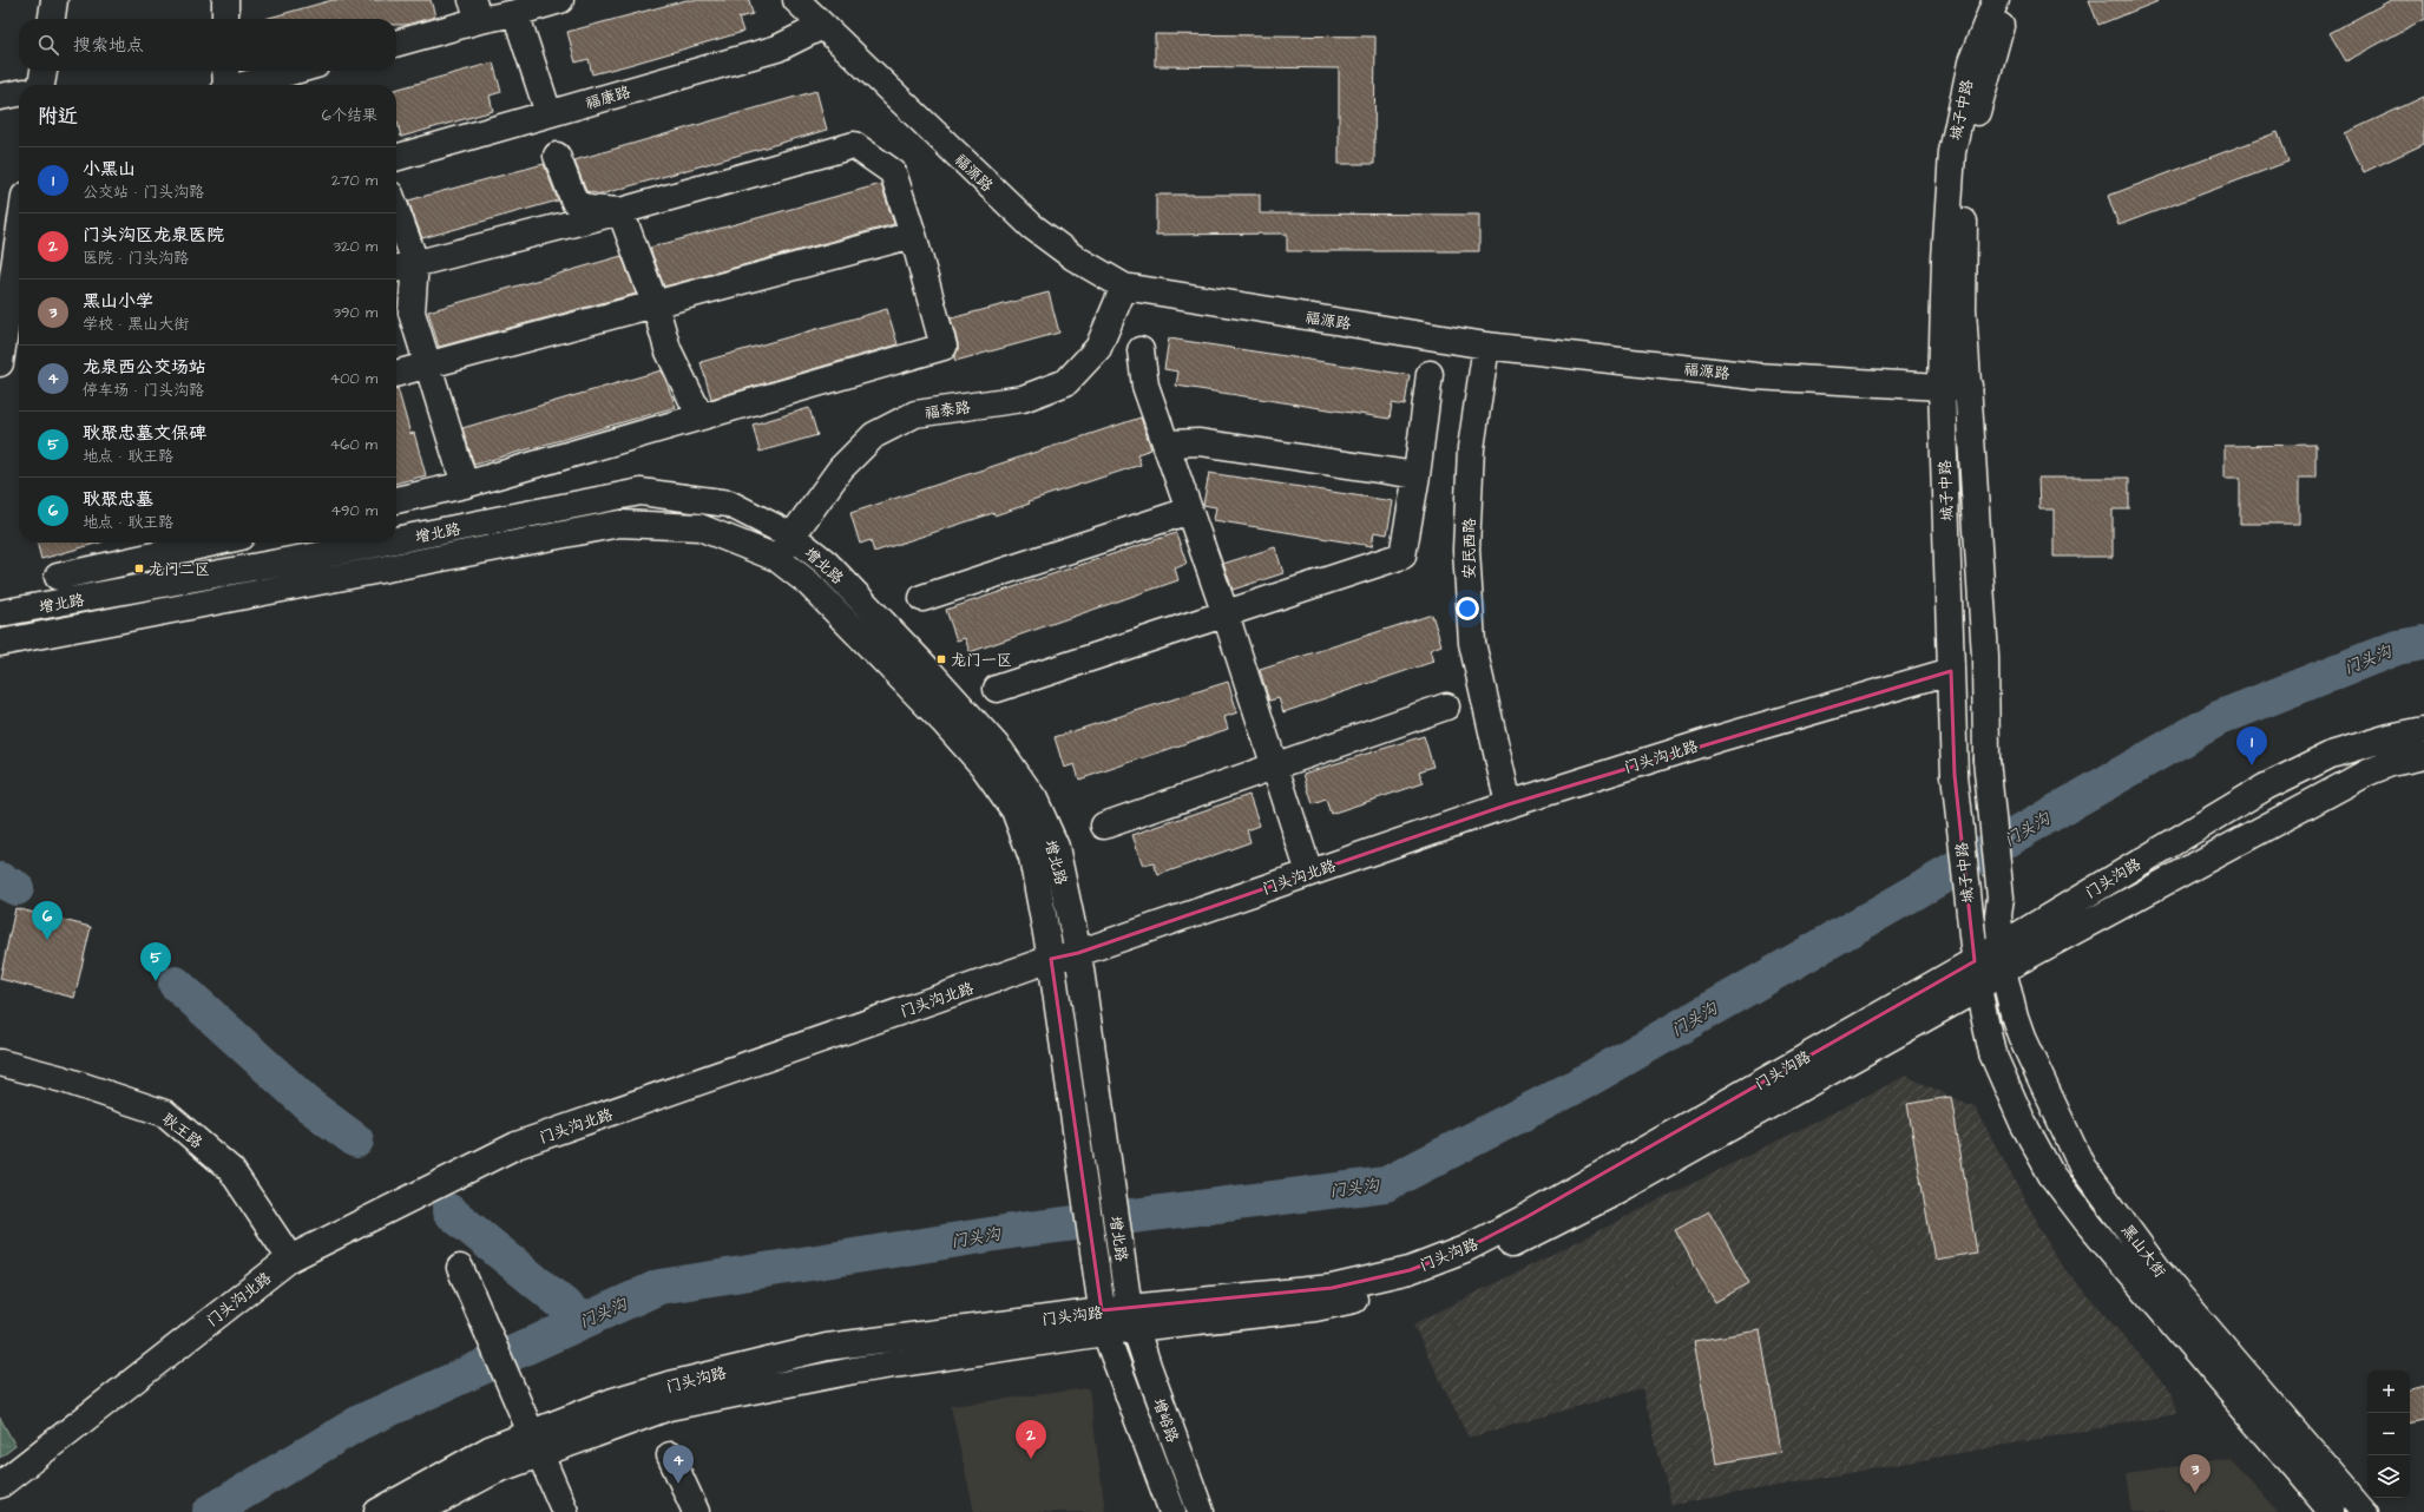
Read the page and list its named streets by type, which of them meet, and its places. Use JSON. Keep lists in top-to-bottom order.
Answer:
{
  "streets": {
    "street": [
      "福康路",
      "城子中路",
      "福源路",
      "福泰路",
      "增北路",
      "安民西路",
      "门头沟北路",
      "门头沟路",
      "耿王路",
      "黑山大街",
      "增峪路"
    ]
  },
  "crossings": [
    ["福康路", "福源路"],
    ["城子中路", "福源路"],
    ["城子中路", "门头沟北路"],
    ["城子中路", "门头沟路"],
    ["城子中路", "黑山大街"],
    ["福源路", "福泰路"],
    ["福源路", "安民西路"],
    ["福泰路", "增北路"],
    ["增北路", "门头沟北路"],
    ["增北路", "门头沟路"],
    ["增北路", "增峪路"],
    ["安民西路", "门头沟北路"],
    ["门头沟北路", "耿王路"],
    ["门头沟路", "黑山大街"],
    ["门头沟路", "增峪路"]
  ],
  "water": ["门头沟"],
  "places": {
    "transit": ["龙门二区", "龙门一区"]
  },
  "page": {
    "search": "搜索地点",
    "heading": ["附近", "6个结果"],
    "list": [
      {
        "mark": "1",
        "name": "小黑山",
        "note": "公交站 · 门头沟路",
        "value": "270 m"
      },
      {
        "mark": "2",
        "name": "门头沟区龙泉医院",
        "note": "医院 · 门头沟路",
        "value": "320 m"
      },
      {
        "mark": "3",
        "name": "黑山小学",
        "note": "学校 · 黑山大街",
        "value": "390 m"
      },
      {
        "mark": "4",
        "name": "龙泉西公交场站",
        "note": "停车场 · 门头沟路",
        "value": "400 m"
      },
      {
        "mark": "5",
        "name": "耿聚忠墓文保碑",
        "note": "地点 · 耿王路",
        "value": "460 m"
      },
      {
        "mark": "6",
        "name": "耿聚忠墓",
        "note": "地点 · 耿王路",
        "value": "490 m"
      }
    ],
    "pins": [
      "1",
      "6",
      "5",
      "2",
      "4",
      "3"
    ],
    "map_buttons": ["+", "−"]
  }
}
